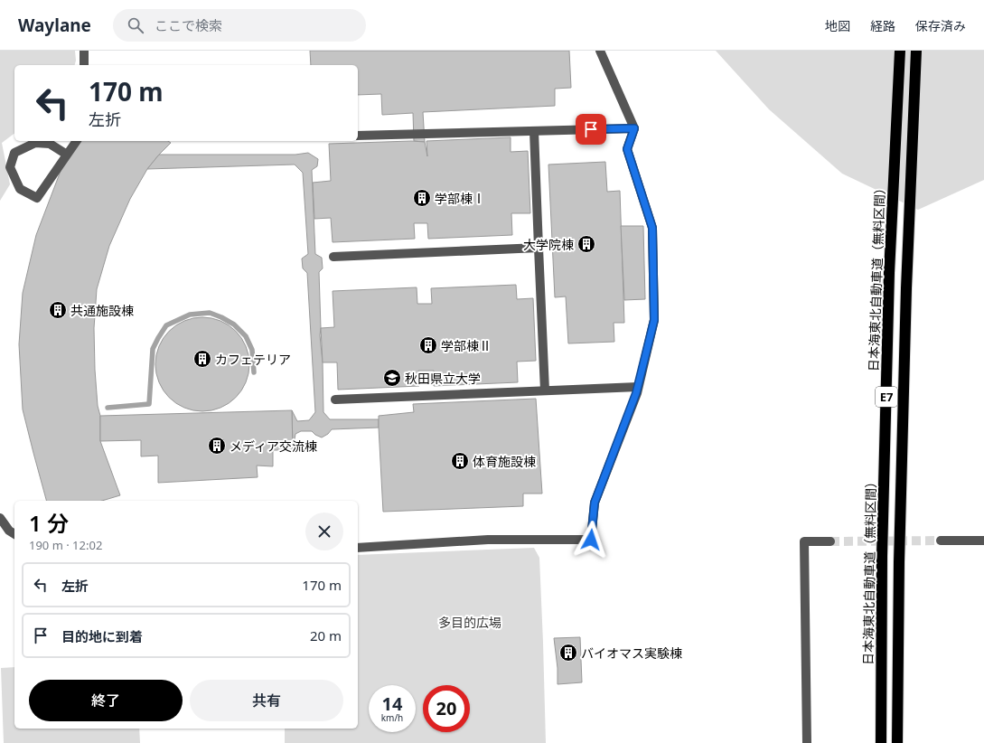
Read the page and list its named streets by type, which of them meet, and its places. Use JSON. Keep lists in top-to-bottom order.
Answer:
{
  "streets": {
    "highway": ["日本海東北自動車道（無料区間）", "E7"]
  },
  "parks": ["多目的広場"],
  "places": {
    "building": [
      "学部棟Ⅰ",
      "大学院棟",
      "共通施設棟",
      "学部棟Ⅱ",
      "カフェテリア",
      "メディア交流棟",
      "体育施設棟",
      "バイオマス実験棟"
    ],
    "school or university": ["秋田県立大学"]
  },
  "page": {
    "header": "Waylane",
    "search": "ここで検索",
    "nav": ["地図", "経路", "保存済み"],
    "turn": ["170 m", "左折"],
    "heading": ["1 分", "190 m · 12:02"],
    "list": [
      {
        "name": "左折",
        "value": "170 m"
      },
      {
        "name": "目的地に到着",
        "value": "20 m"
      }
    ],
    "buttons": ["終了", "共有"],
    "speed": "14 km/h",
    "limit": "20"
  }
}
